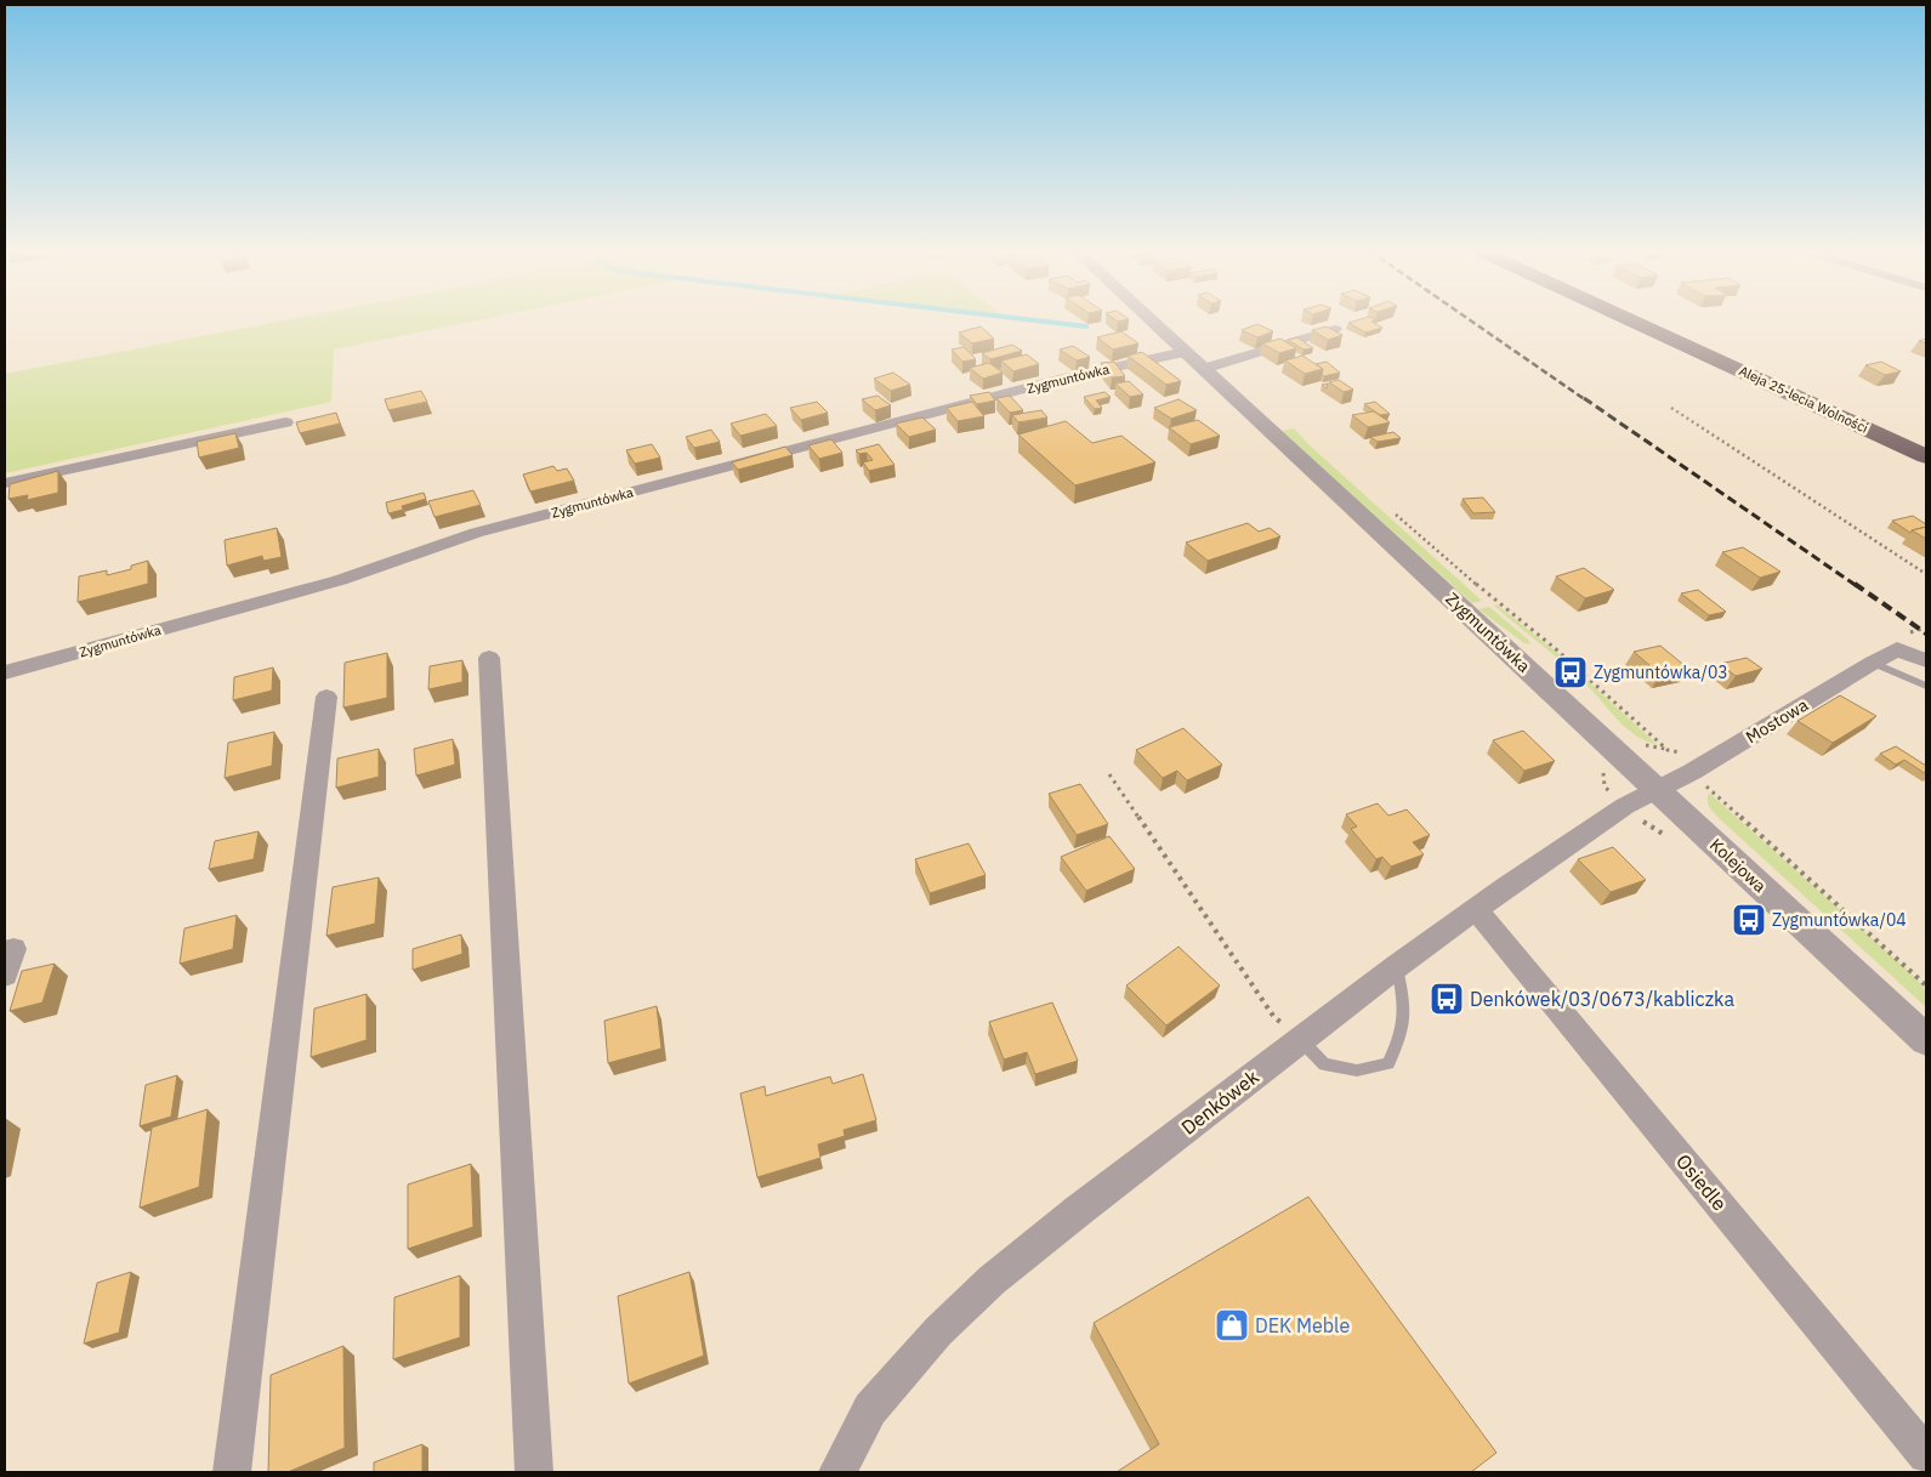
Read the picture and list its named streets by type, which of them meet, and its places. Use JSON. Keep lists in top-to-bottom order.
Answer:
{
  "streets": {
    "main road": ["Aleja 25-lecia Wolności"],
    "street": [
      "Zygmuntówka",
      "Mostowa",
      "Kolejowa",
      "Denkówek",
      "Osiedle"
    ]
  },
  "crossings": [
    ["Zygmuntówka", "Mostowa"],
    ["Zygmuntówka", "Kolejowa"],
    ["Zygmuntówka", "Denkówek"],
    ["Mostowa", "Kolejowa"],
    ["Mostowa", "Denkówek"],
    ["Kolejowa", "Denkówek"],
    ["Denkówek", "Osiedle"]
  ],
  "places": {
    "bus stop": ["Zygmuntówka/03", "Zygmuntówka/04", "Denkówek/03/0673/kabliczka"],
    "shop": ["DEK Meble"]
  }
}
